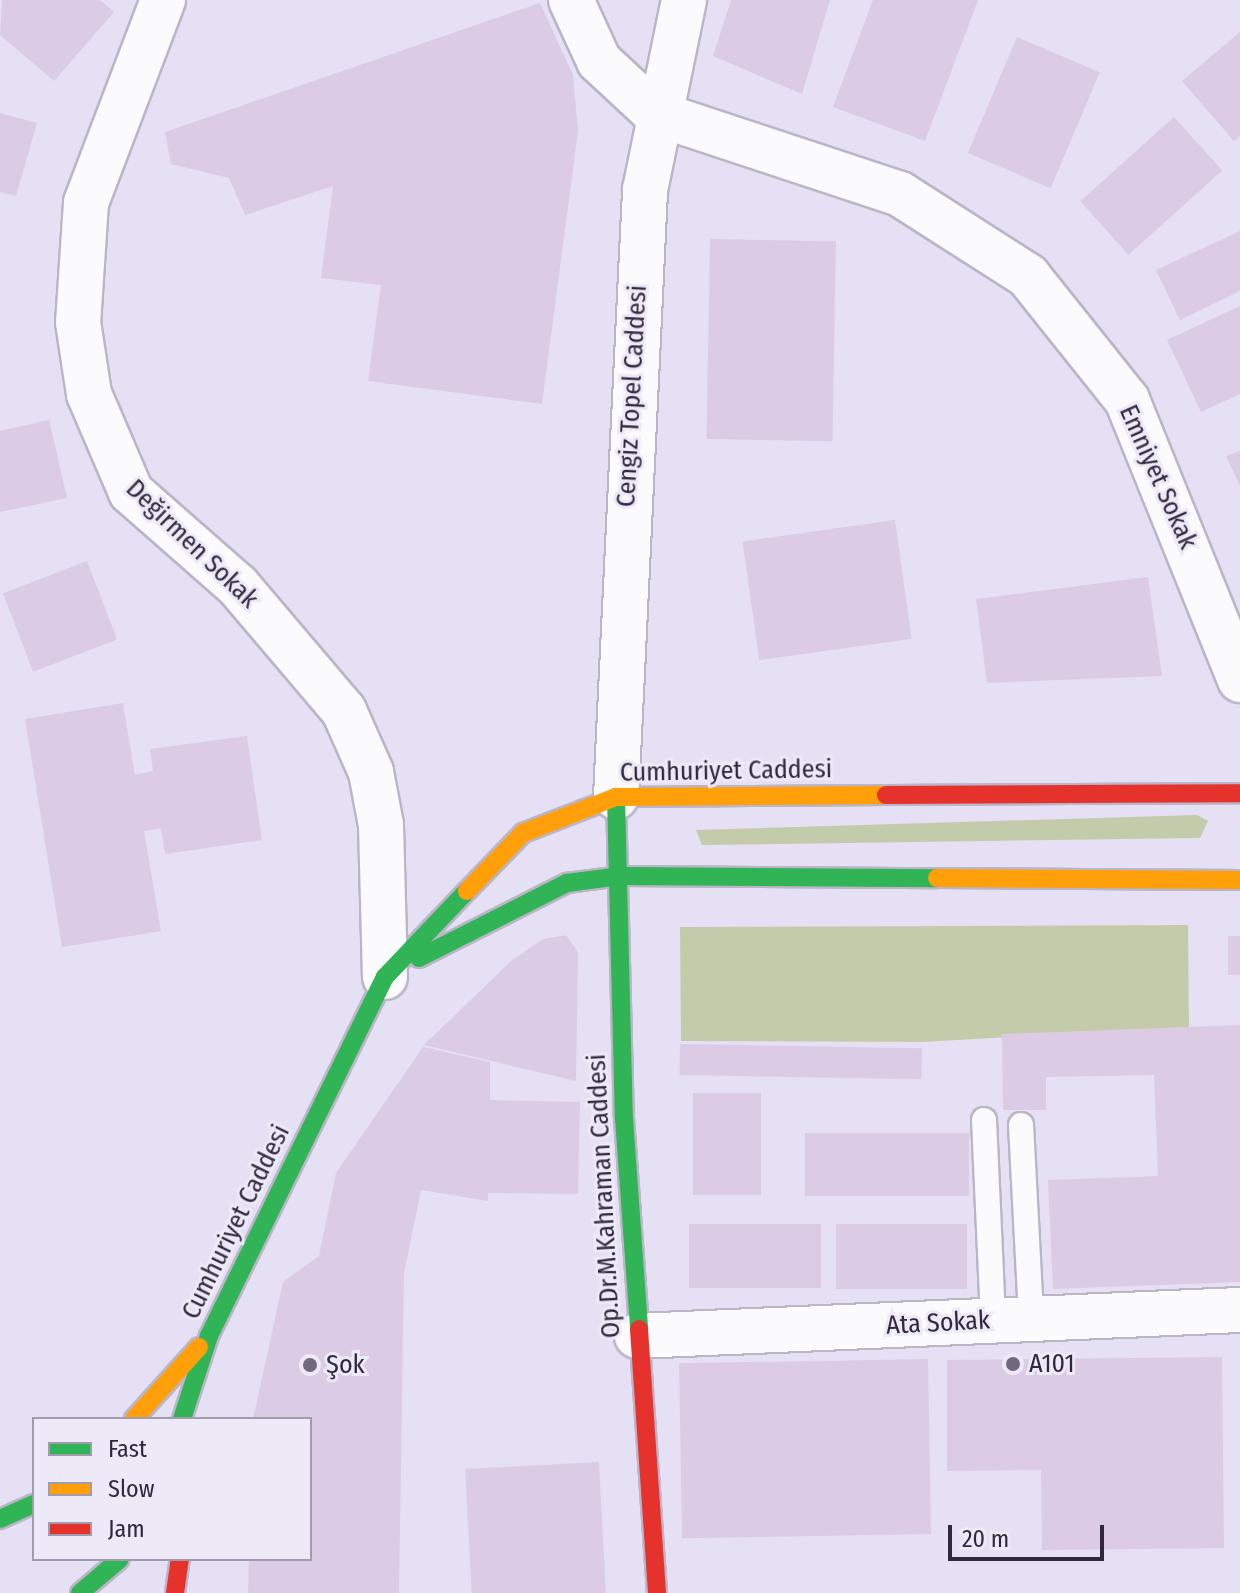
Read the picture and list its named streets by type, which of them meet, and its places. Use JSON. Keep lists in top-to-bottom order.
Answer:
{
  "streets": {
    "main road": ["Cumhuriyet Caddesi", "Op.Dr.M.Kahraman Caddesi"],
    "street": [
      "Cengiz Topel Caddesi",
      "Emniyet Sokak",
      "Değirmen Sokak",
      "Ata Sokak"
    ]
  },
  "crossings": [
    ["Cengiz Topel Caddesi", "Emniyet Sokak"],
    ["Cengiz Topel Caddesi", "Cumhuriyet Caddesi"],
    ["Cengiz Topel Caddesi", "Op.Dr.M.Kahraman Caddesi"],
    ["Değirmen Sokak", "Cumhuriyet Caddesi"],
    ["Cumhuriyet Caddesi", "Op.Dr.M.Kahraman Caddesi"],
    ["Op.Dr.M.Kahraman Caddesi", "Ata Sokak"]
  ],
  "places": ["A101", "Şok"],
  "legend": ["Fast", "Slow", "Jam"],
  "scale_bar": "20 m"
}
